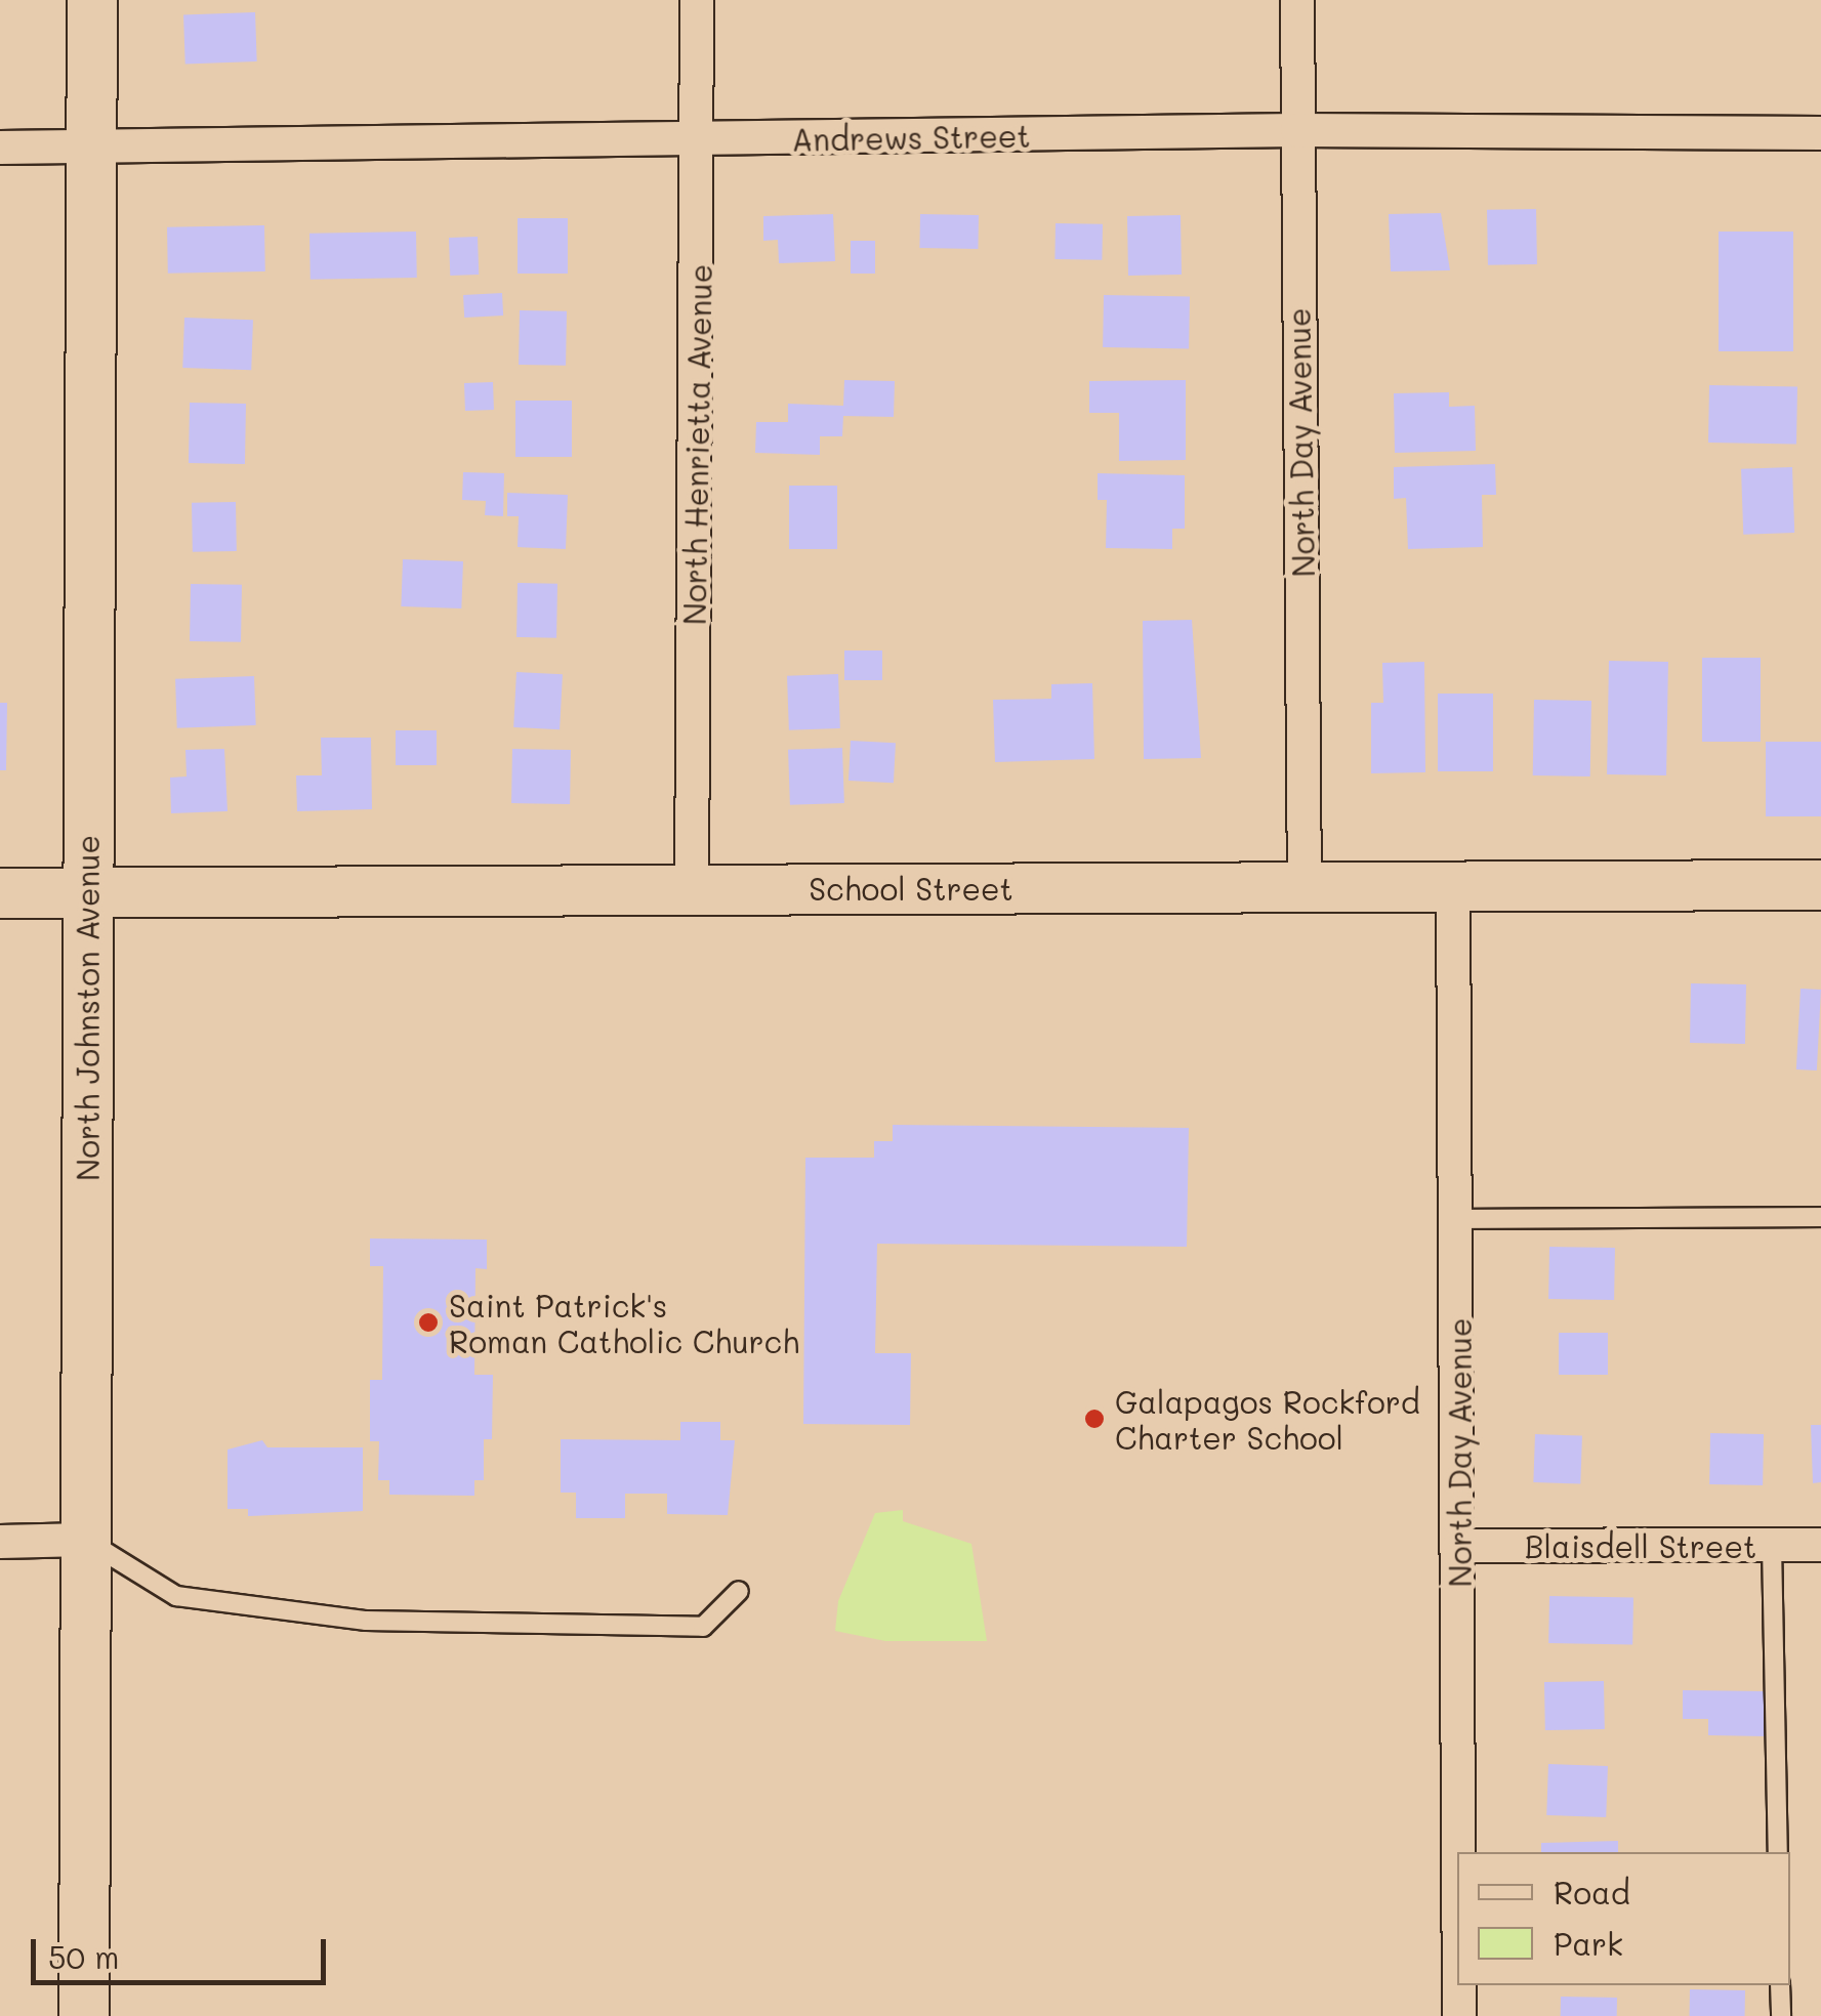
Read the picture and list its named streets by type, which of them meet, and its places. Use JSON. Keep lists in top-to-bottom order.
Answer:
{
  "streets": {
    "street": [
      "Andrews Street",
      "North Day Avenue",
      "North Henrietta Avenue",
      "School Street",
      "North Johnston Avenue",
      "Blaisdell Street"
    ]
  },
  "crossings": [
    ["Andrews Street", "North Day Avenue"],
    ["Andrews Street", "North Henrietta Avenue"],
    ["Andrews Street", "North Johnston Avenue"],
    ["North Day Avenue", "School Street"],
    ["North Day Avenue", "Blaisdell Street"],
    ["North Henrietta Avenue", "School Street"],
    ["School Street", "North Johnston Avenue"]
  ],
  "places": ["Saint Patrick's Roman Catholic Church", "Galapagos Rockford Charter School"],
  "legend": ["Road", "Park"],
  "scale_bar": "50 m"
}
